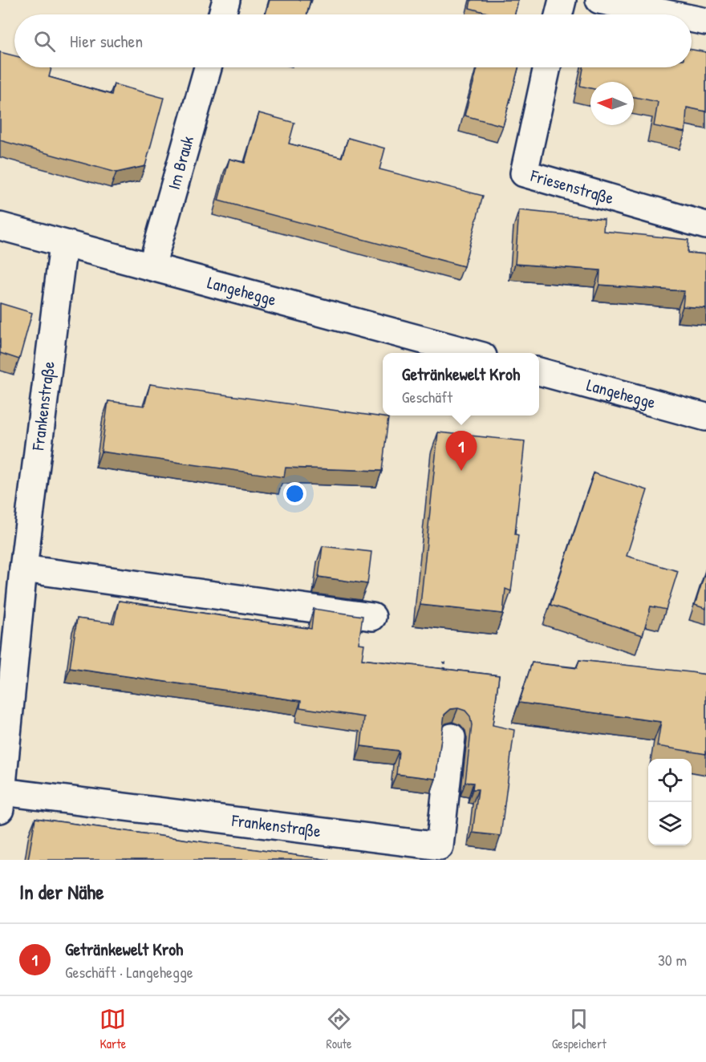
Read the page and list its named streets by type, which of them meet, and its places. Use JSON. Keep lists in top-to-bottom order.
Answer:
{
  "streets": {
    "street": [
      "Im Brauk",
      "Friesenstraße",
      "Langehegge",
      "Frankenstraße"
    ]
  },
  "crossings": [
    ["Im Brauk", "Langehegge"],
    ["Langehegge", "Frankenstraße"]
  ],
  "north": "left",
  "page": {
    "search": "Hier suchen",
    "popup": ["Getränkewelt Kroh", "Geschäft"],
    "pins": "1",
    "heading": "In der Nähe",
    "list": [
      {
        "mark": "1",
        "name": "Getränkewelt Kroh",
        "note": "Geschäft · Langehegge",
        "value": "30 m"
      }
    ],
    "nav": ["Karte", "Route", "Gespeichert"]
  }
}
